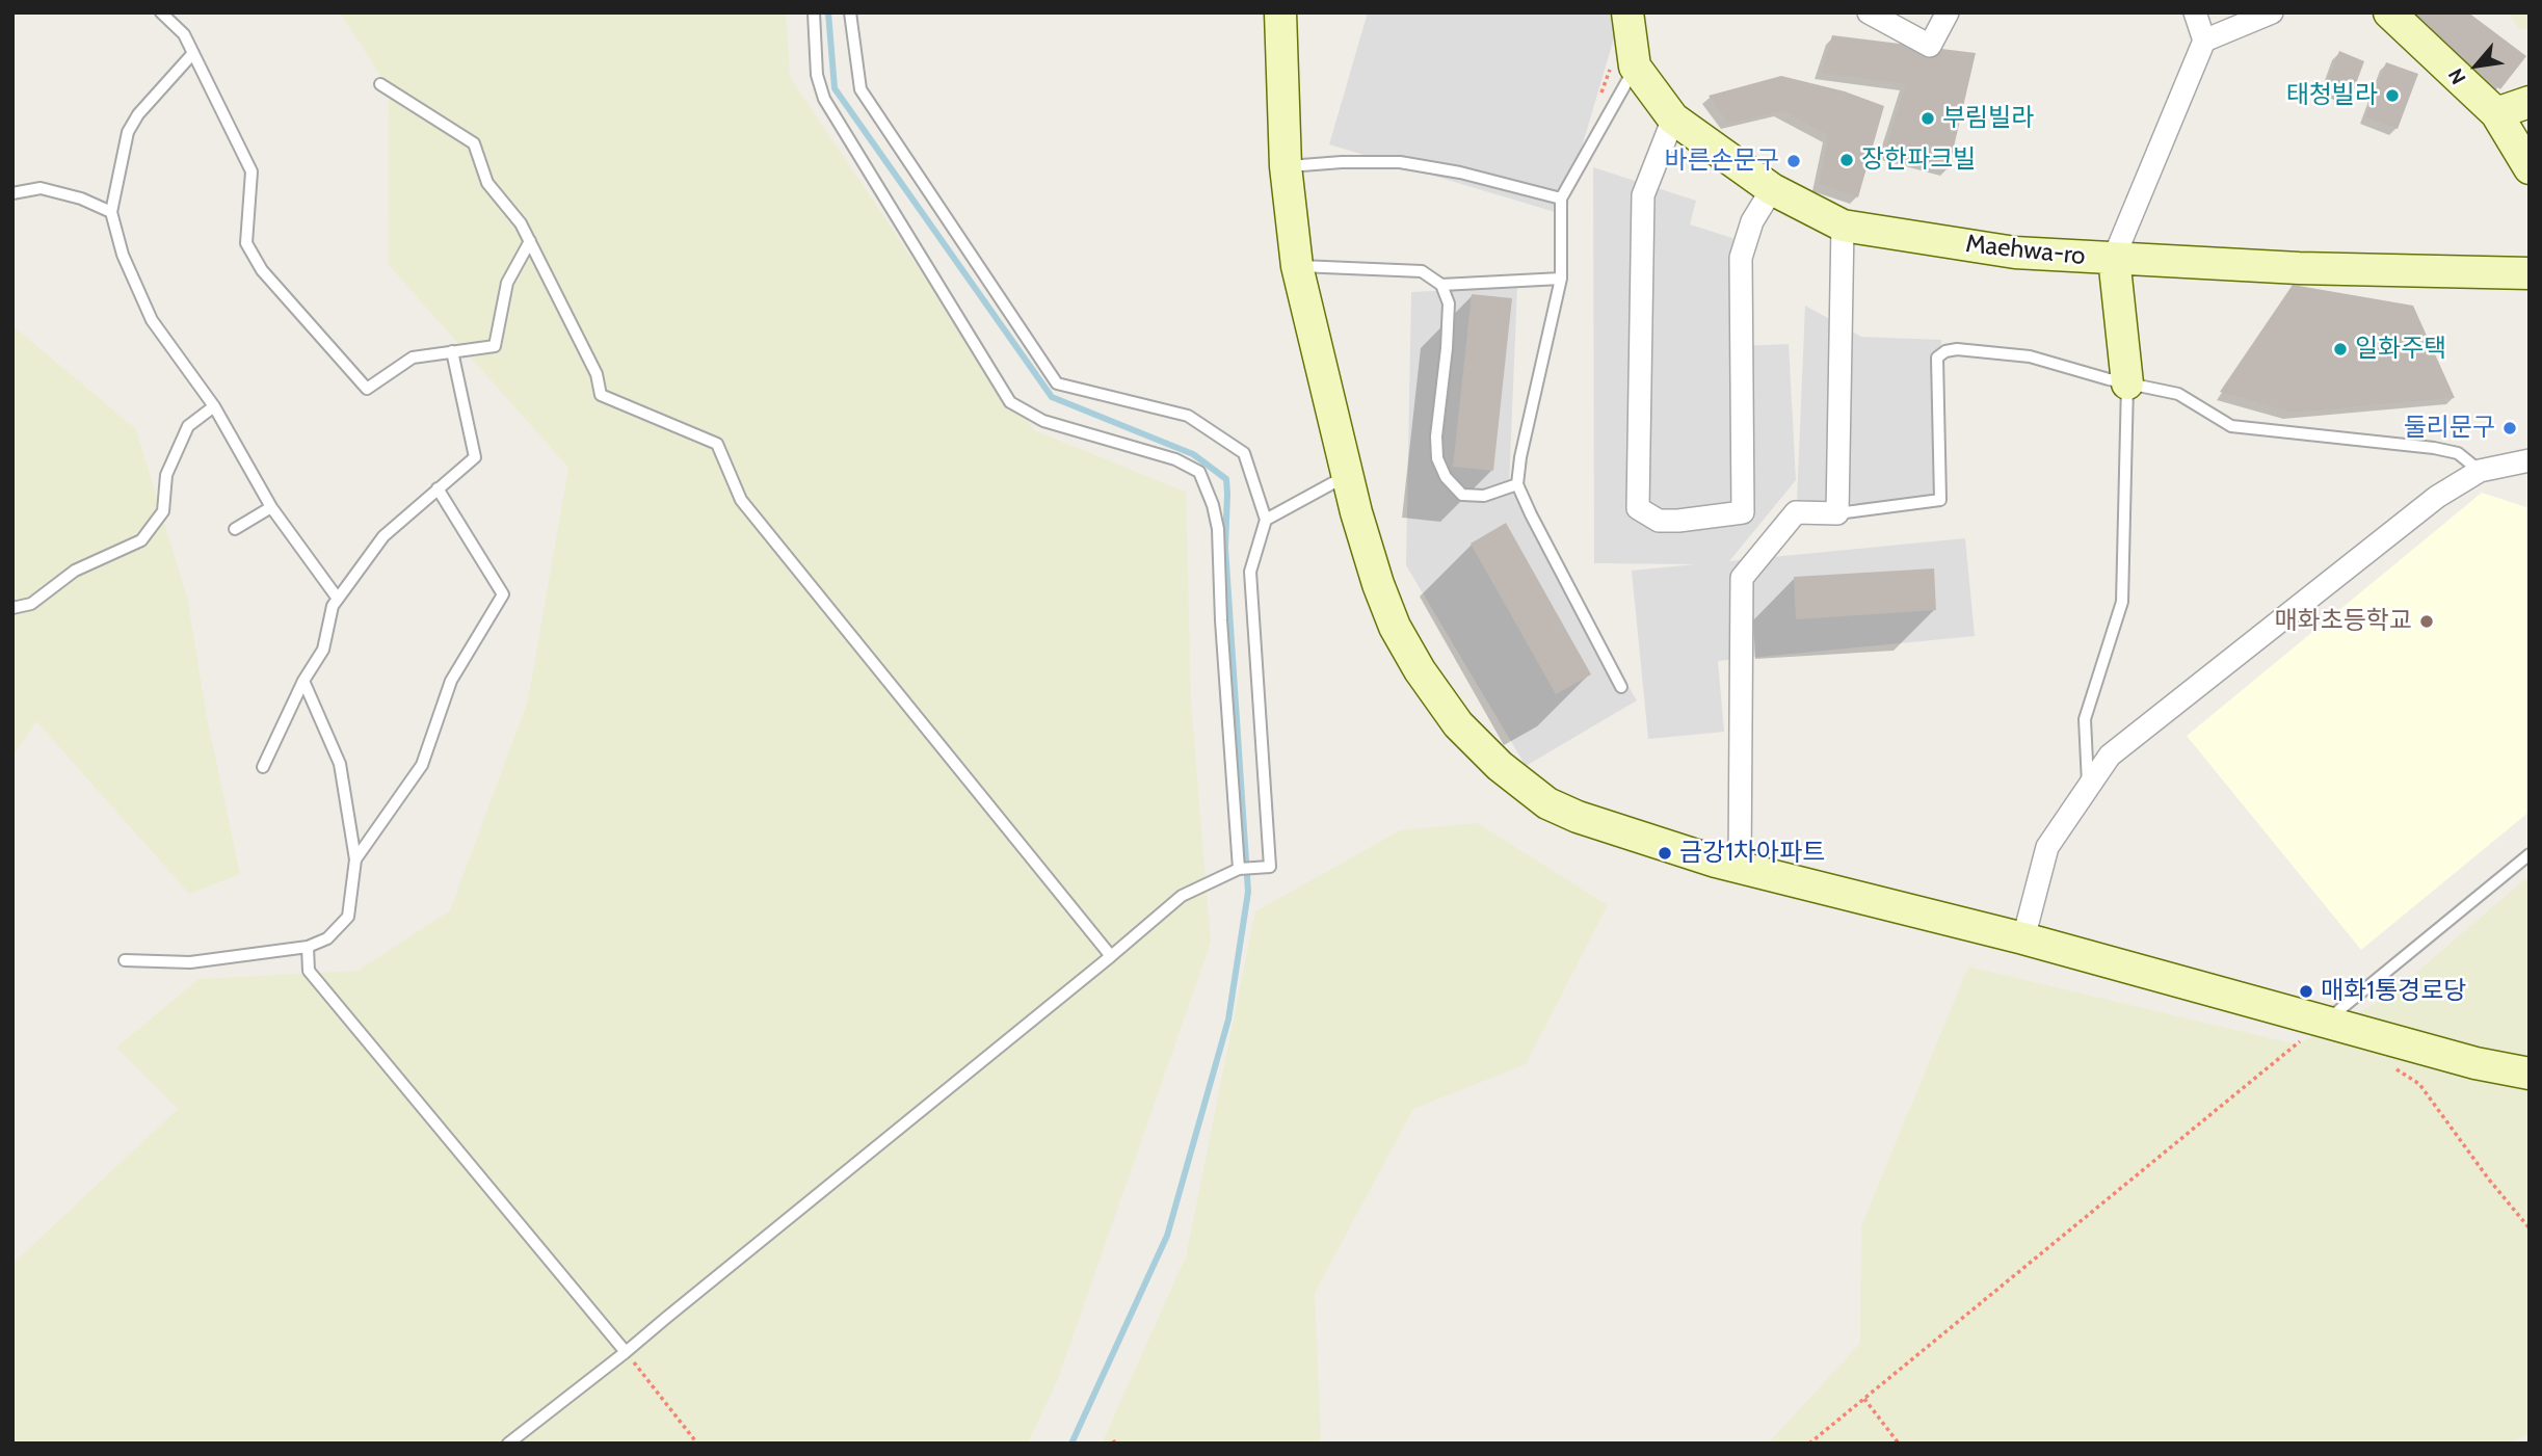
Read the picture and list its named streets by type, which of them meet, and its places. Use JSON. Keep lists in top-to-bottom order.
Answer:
{
  "streets": {
    "street": ["Maehwa-ro"]
  },
  "places": [
    "태청빌라",
    "부림빌라",
    "장한파크빌",
    "바른손문구",
    "일화주택",
    "둘리문구",
    "매화초등학교",
    "금강1차아파트",
    "매화1통경로당"
  ],
  "north": "bottom left"
}
